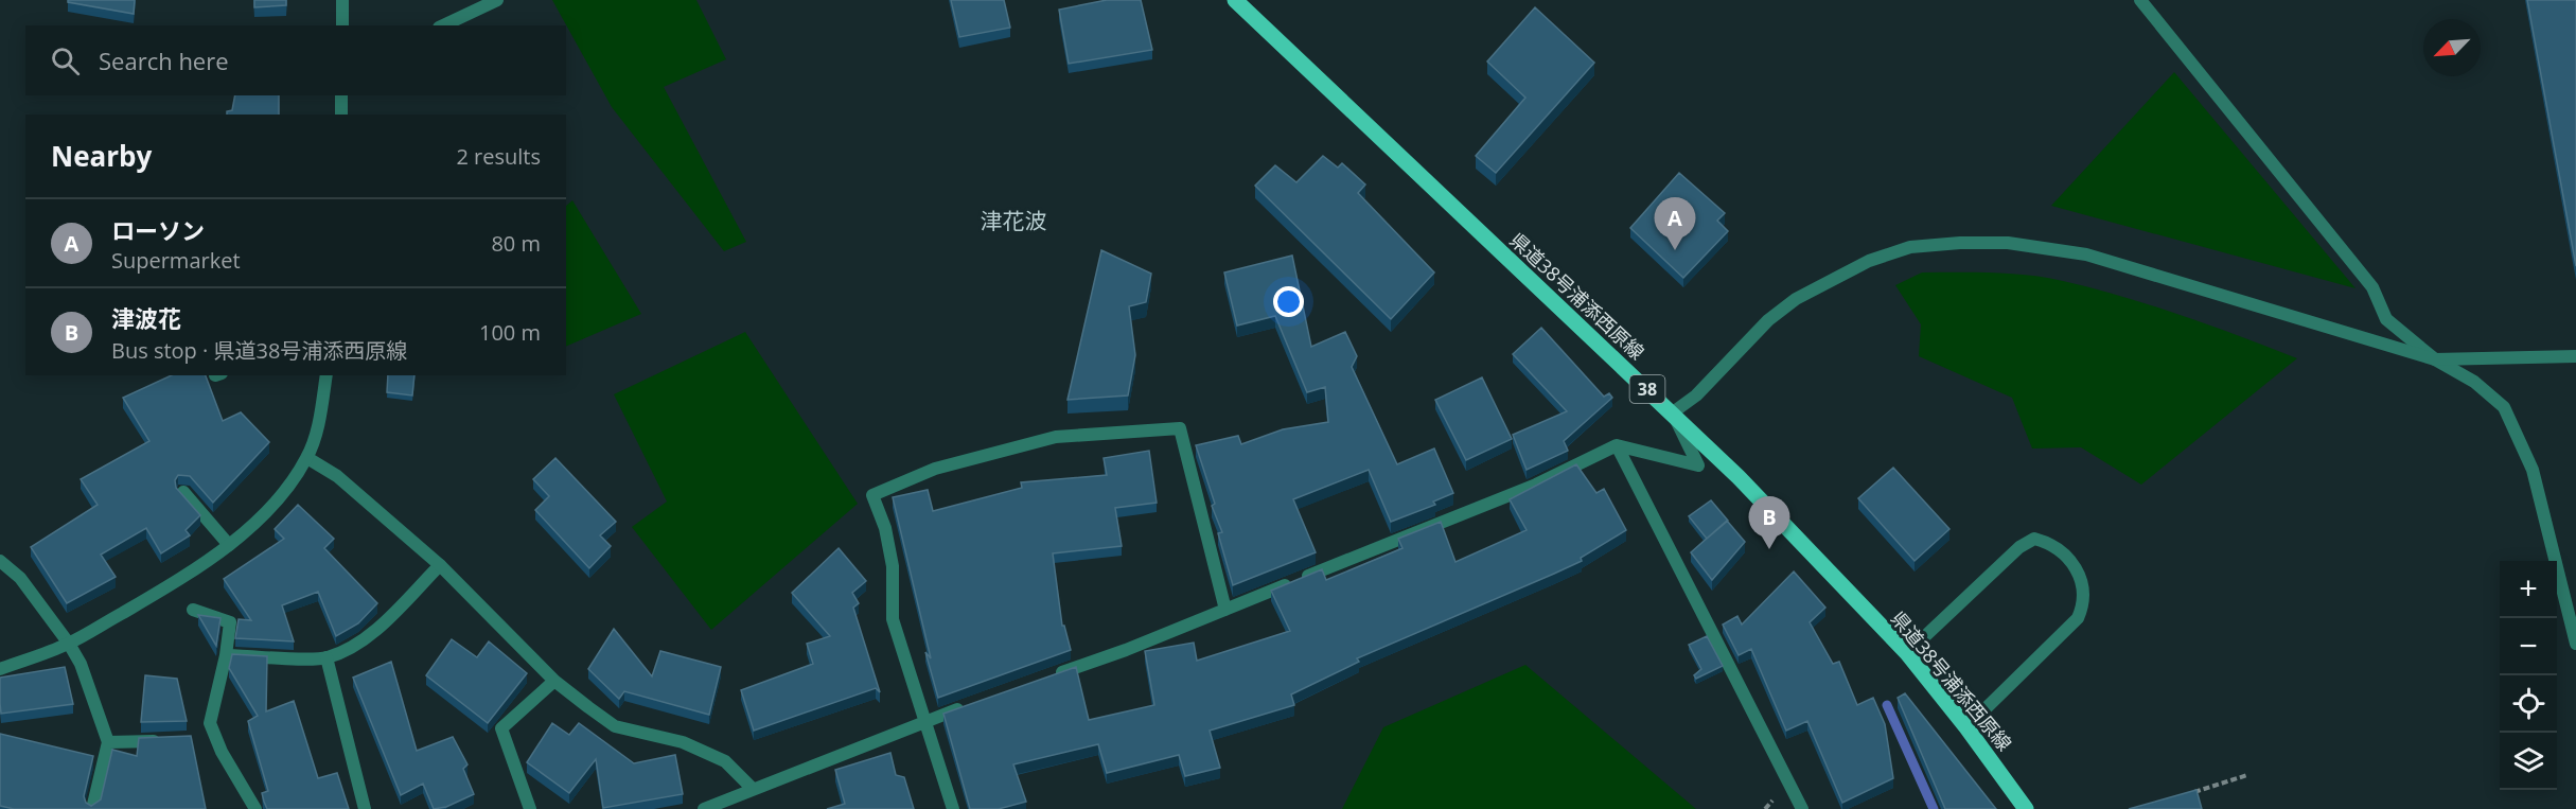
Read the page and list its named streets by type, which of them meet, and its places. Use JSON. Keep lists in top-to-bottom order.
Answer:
{
  "streets": {
    "main road": ["県道38号浦添西原線", "38"]
  },
  "districts": ["津花波"],
  "north": "bottom left",
  "page": {
    "search": "Search here",
    "heading": ["Nearby", "2 results"],
    "pins": ["A", "B"],
    "list": [
      {
        "mark": "A",
        "name": "ローソン",
        "note": "Supermarket",
        "value": "80 m"
      },
      {
        "mark": "B",
        "name": "津波花",
        "note": "Bus stop · 県道38号浦添西原線",
        "value": "100 m"
      }
    ],
    "map_buttons": ["+", "−"]
  }
}
